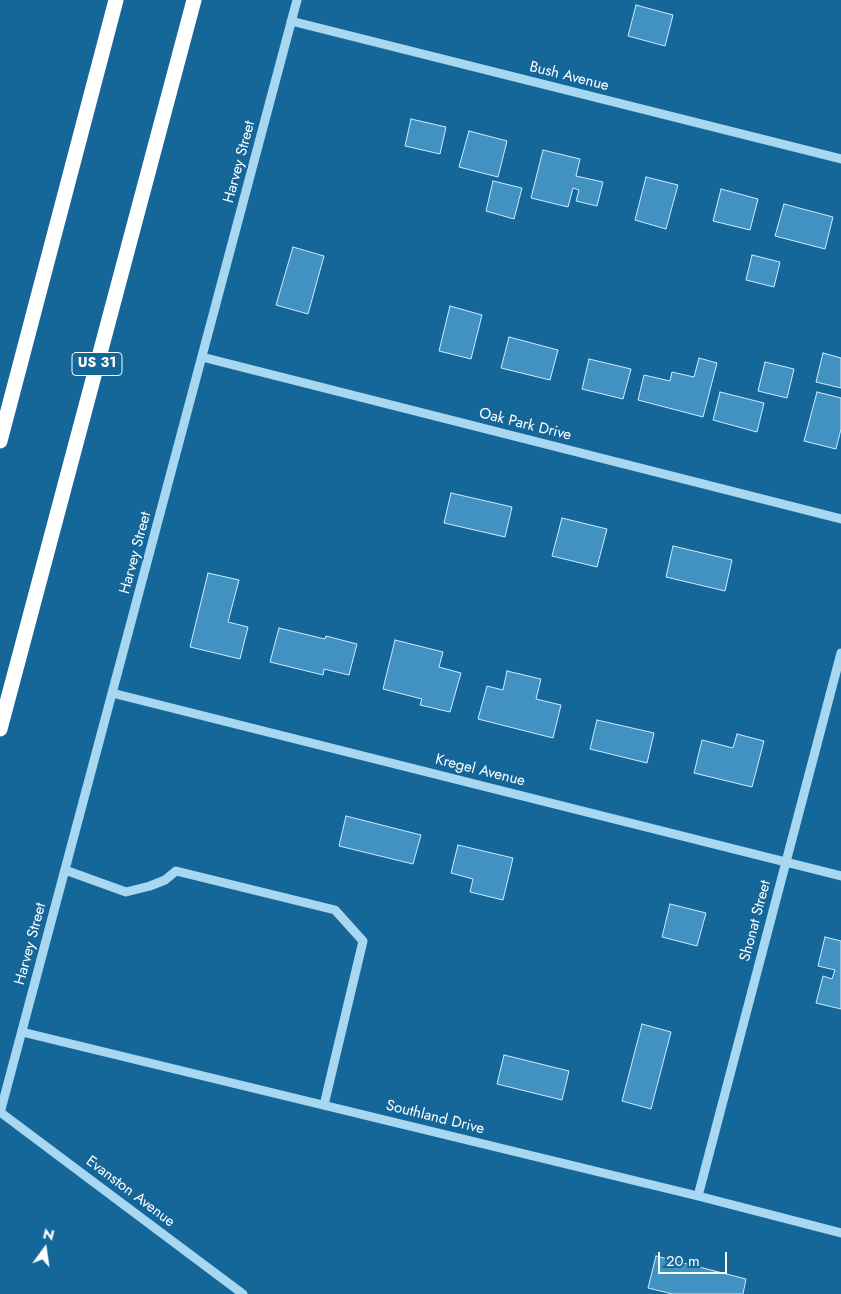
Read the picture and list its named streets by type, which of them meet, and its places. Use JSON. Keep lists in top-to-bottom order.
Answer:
{
  "streets": {
    "highway": ["US 31"],
    "street": [
      "Bush Avenue",
      "Harvey Street",
      "Oak Park Drive",
      "Kregel Avenue",
      "Shonat Street",
      "Southland Drive",
      "Evanston Avenue"
    ]
  },
  "crossings": [
    ["Bush Avenue", "Harvey Street"],
    ["Harvey Street", "Oak Park Drive"],
    ["Harvey Street", "Kregel Avenue"],
    ["Harvey Street", "Southland Drive"],
    ["Harvey Street", "Evanston Avenue"],
    ["Kregel Avenue", "Shonat Street"],
    ["Shonat Street", "Southland Drive"]
  ],
  "scale_bar": "20 m",
  "north": "top"
}
